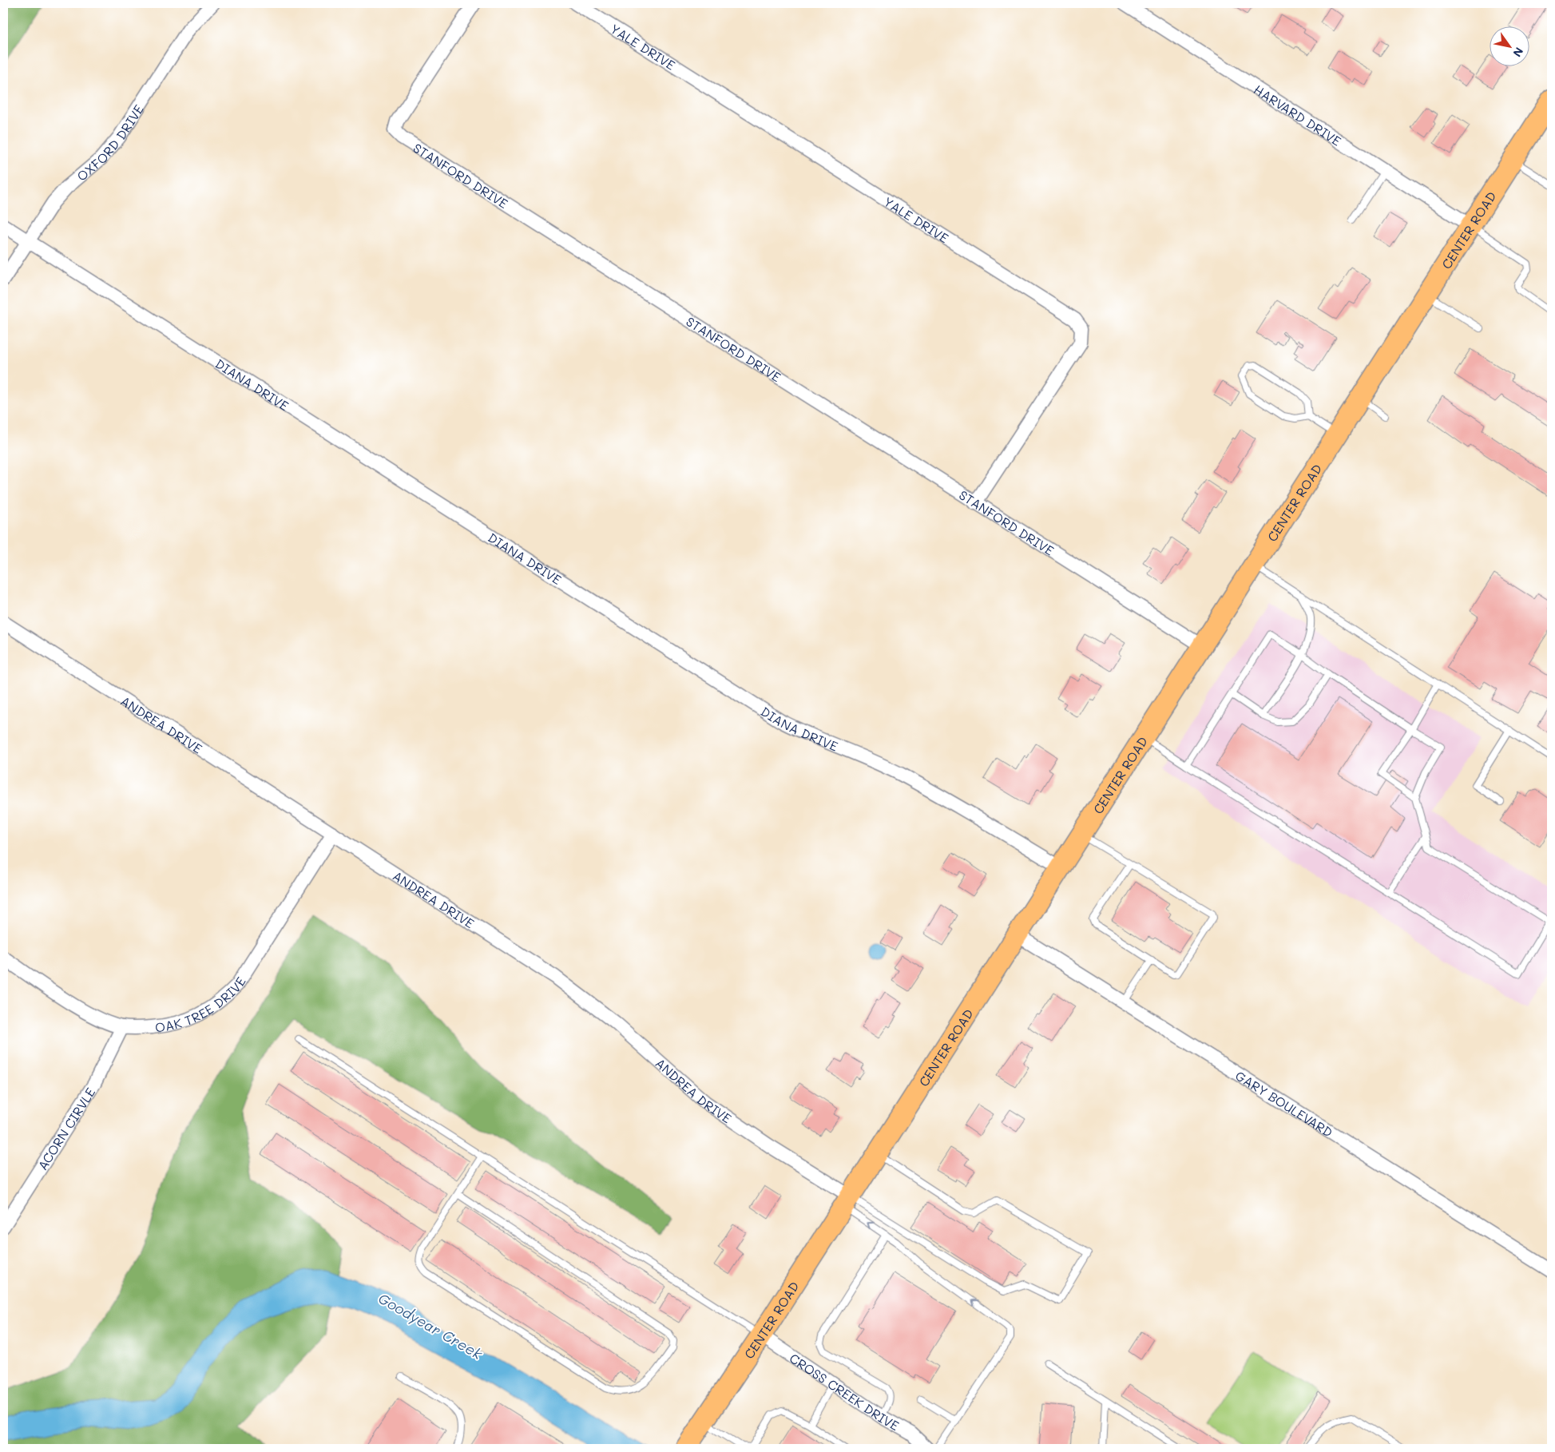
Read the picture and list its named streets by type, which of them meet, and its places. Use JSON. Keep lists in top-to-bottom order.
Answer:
{
  "streets": {
    "main road": ["CENTER ROAD"],
    "street": [
      "YALE DRIVE",
      "HARVARD DRIVE",
      "OXFORD DRIVE",
      "STANFORD DRIVE",
      "DIANA DRIVE",
      "ANDREA DRIVE",
      "OAK TREE DRIVE",
      "GARY BOULEVARD",
      "ACORN CIRVLE",
      "CROSS CREEK DRIVE"
    ]
  },
  "crossings": [
    ["YALE DRIVE", "STANFORD DRIVE"],
    ["HARVARD DRIVE", "CENTER ROAD"],
    ["OXFORD DRIVE", "DIANA DRIVE"],
    ["STANFORD DRIVE", "CENTER ROAD"],
    ["CENTER ROAD", "DIANA DRIVE"],
    ["CENTER ROAD", "ANDREA DRIVE"],
    ["CENTER ROAD", "GARY BOULEVARD"],
    ["CENTER ROAD", "CROSS CREEK DRIVE"],
    ["ANDREA DRIVE", "OAK TREE DRIVE"],
    ["OAK TREE DRIVE", "ACORN CIRVLE"]
  ],
  "water": ["Goodyear Creek"],
  "north": "bottom right"
}
